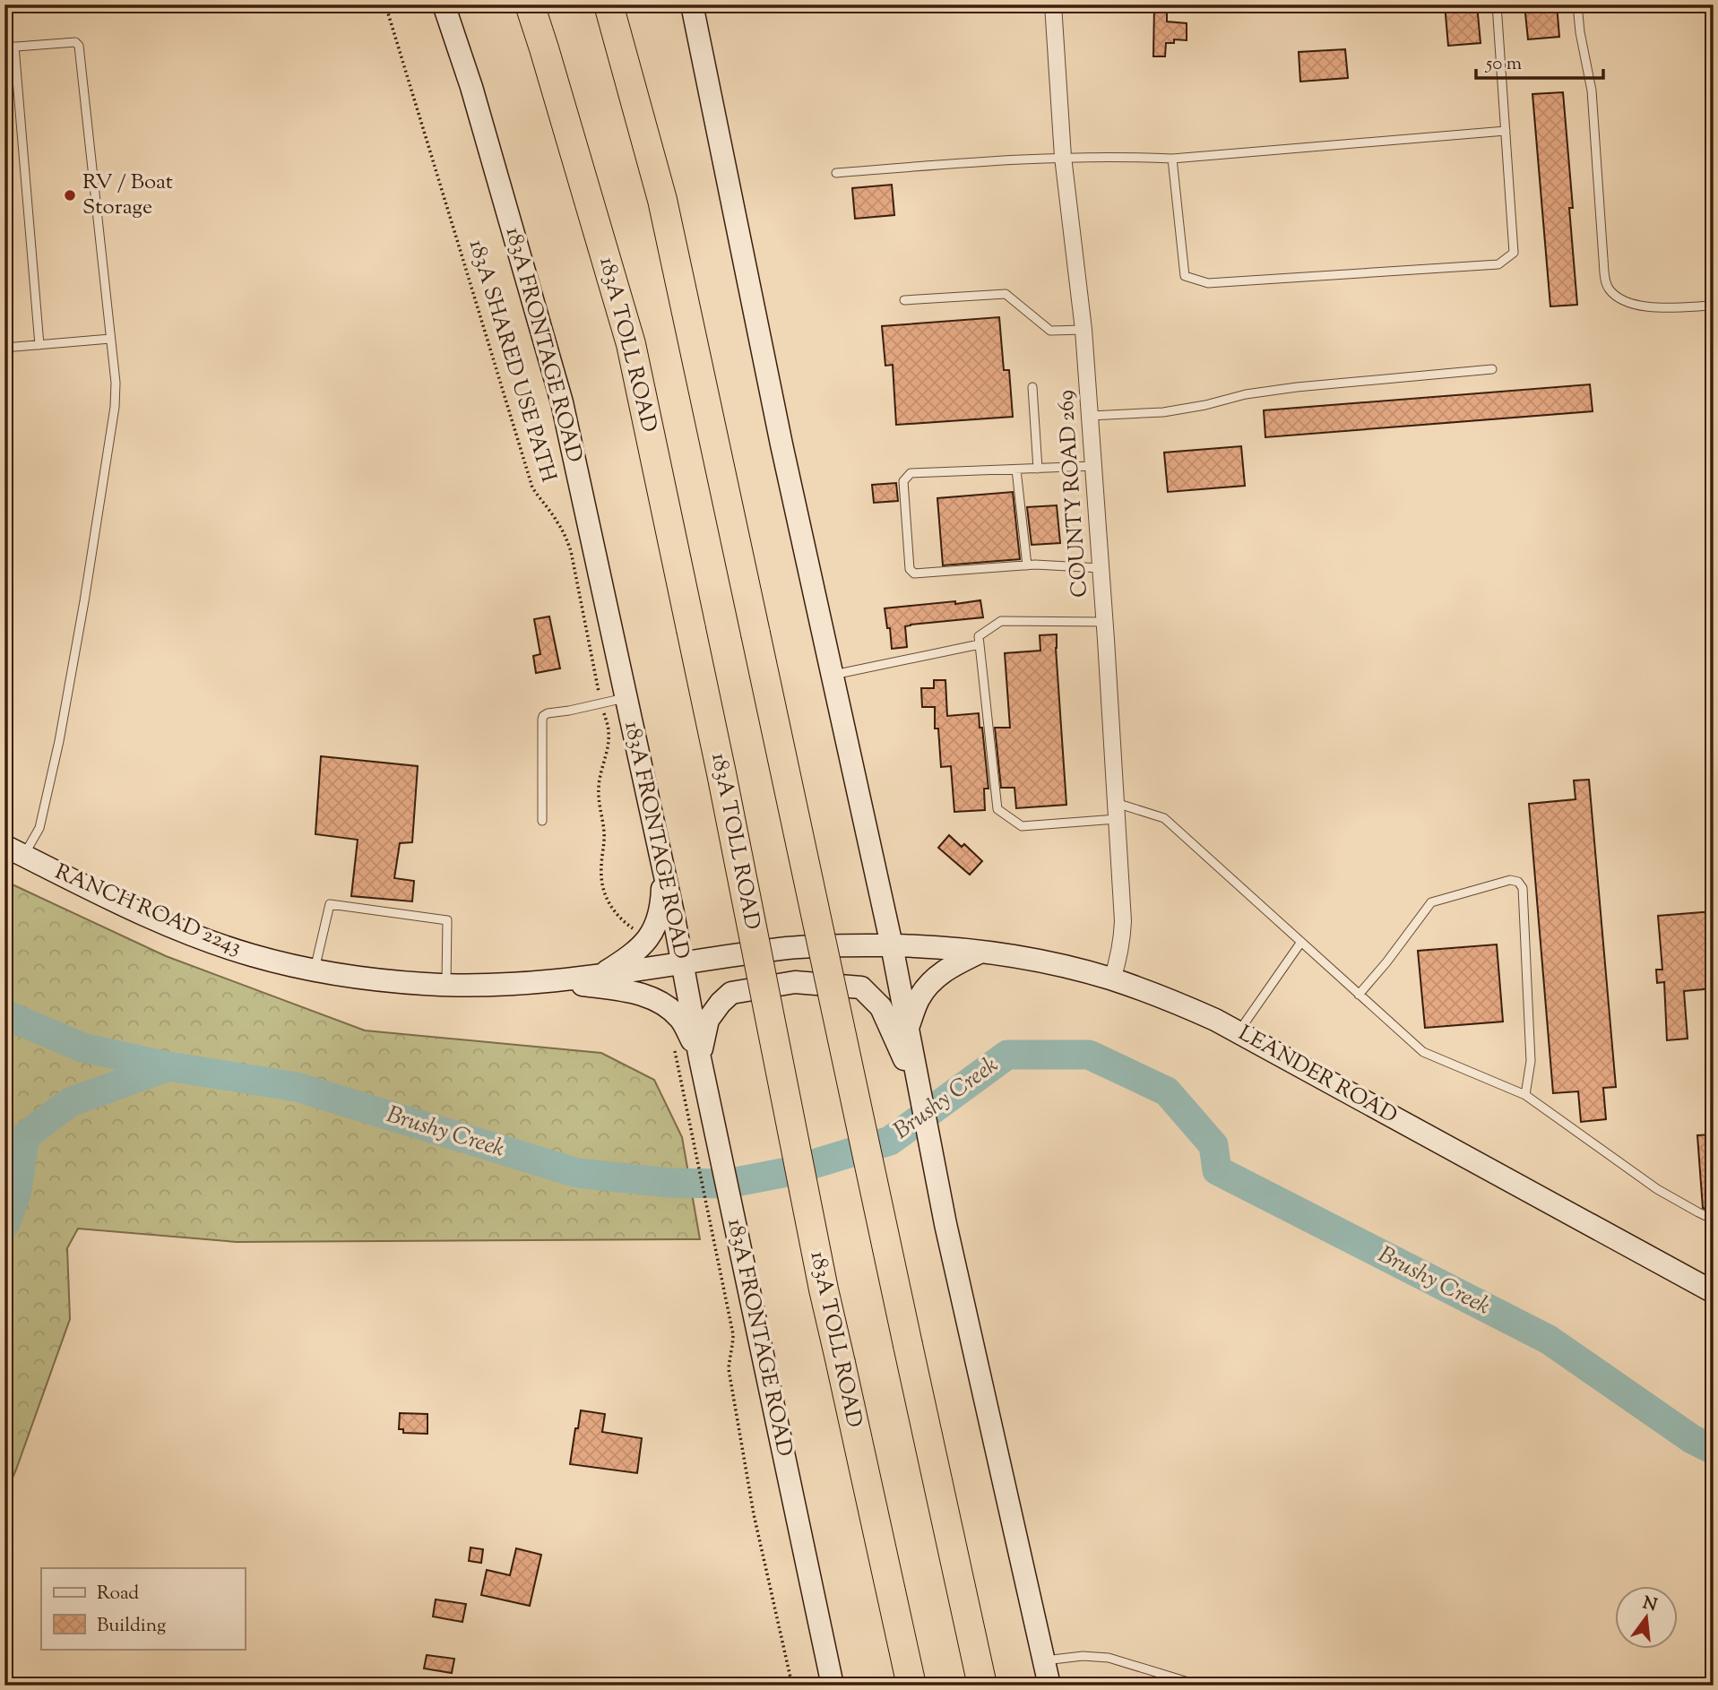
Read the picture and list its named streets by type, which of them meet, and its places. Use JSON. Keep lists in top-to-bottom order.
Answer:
{
  "streets": {
    "highway": ["183A TOLL ROAD"],
    "main road": ["183A FRONTAGE ROAD", "RANCH ROAD 2243", "LEANDER ROAD"],
    "street": ["COUNTY ROAD 269"],
    "path": ["183A SHARED USE PATH"]
  },
  "crossings": [
    ["183A FRONTAGE ROAD", "RANCH ROAD 2243"],
    ["COUNTY ROAD 269", "LEANDER ROAD"],
    ["RANCH ROAD 2243", "LEANDER ROAD"]
  ],
  "water": ["Brushy Creek"],
  "places": ["RV / Boat Storage"],
  "legend": ["Road", "Building"],
  "scale_bar": "50 m",
  "north": "top"
}
